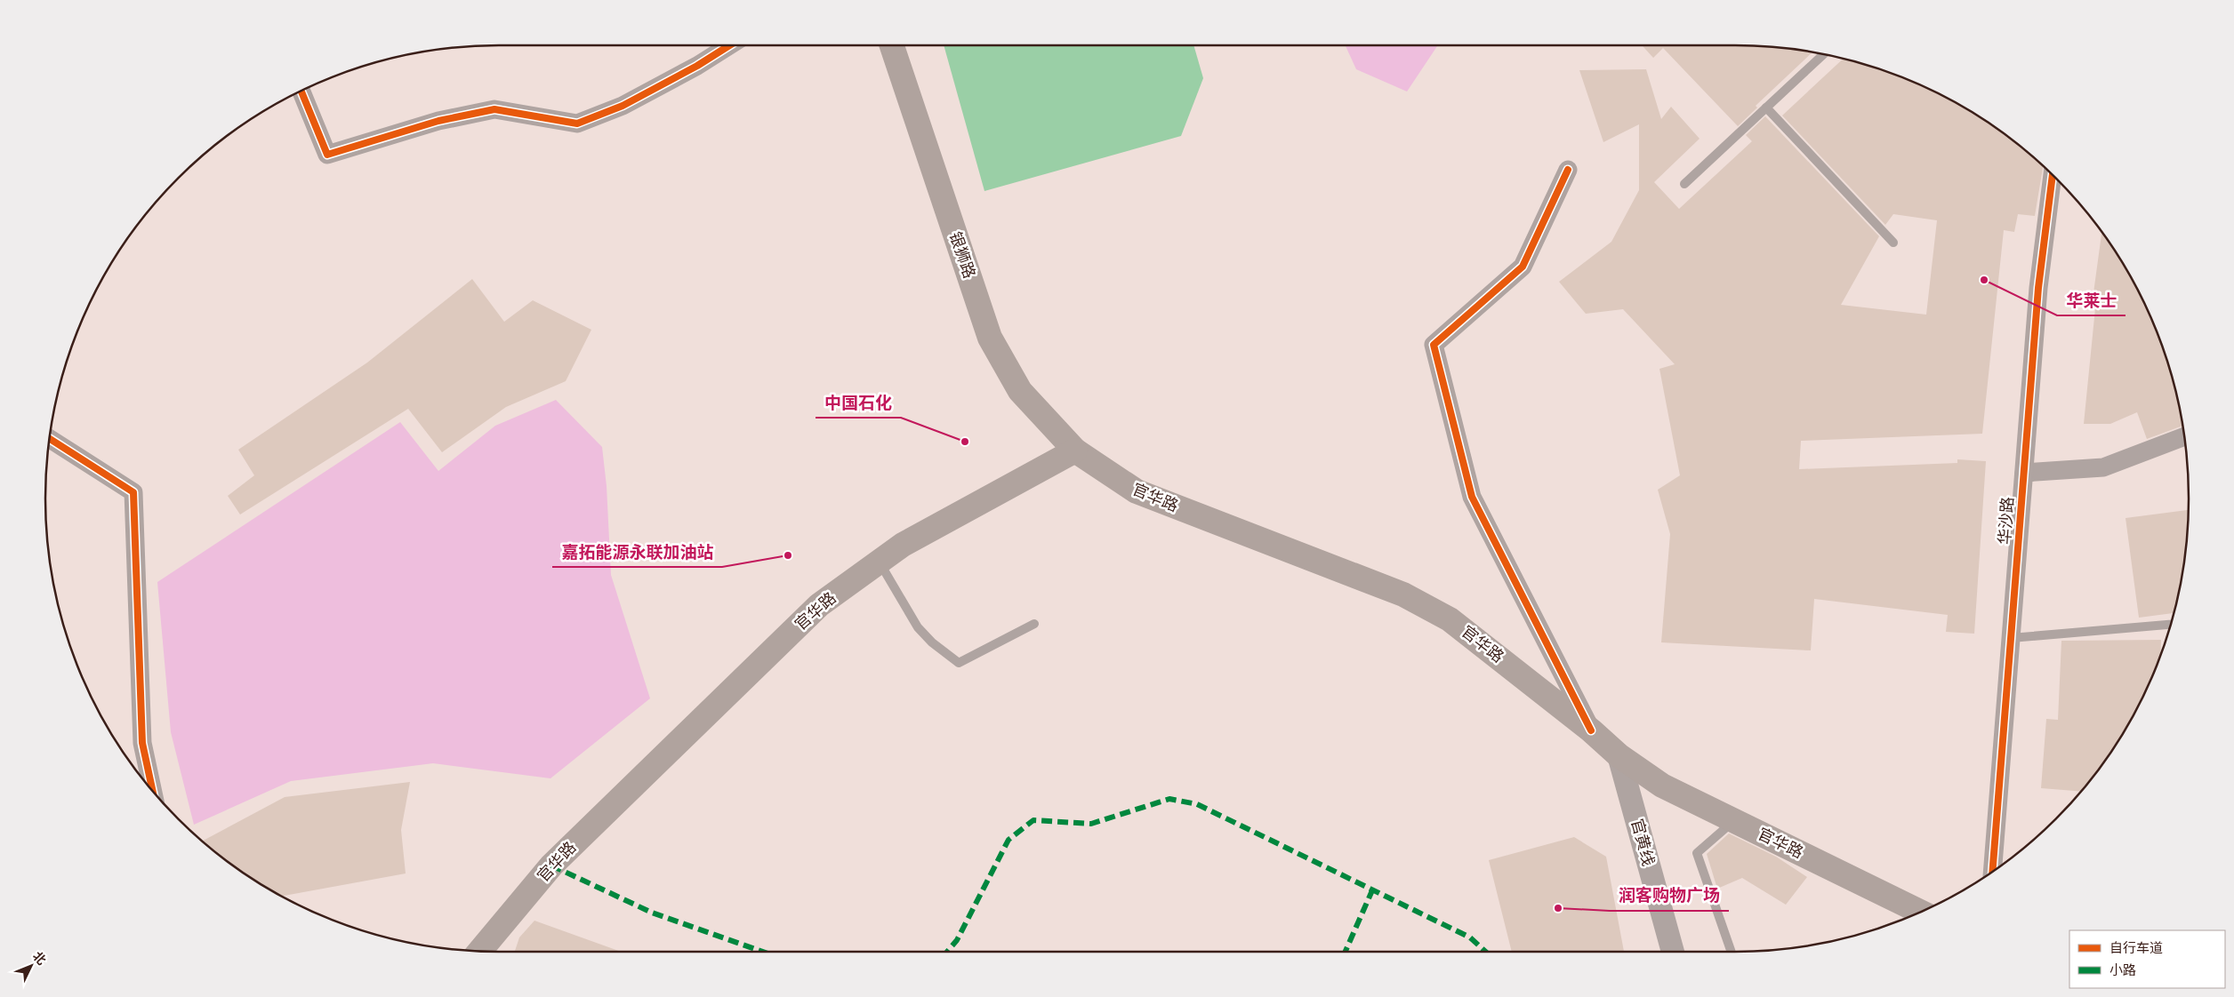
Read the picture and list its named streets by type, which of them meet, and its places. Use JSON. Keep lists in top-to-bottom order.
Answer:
{
  "streets": {
    "main road": ["银狮路", "官华路"],
    "street": ["华沙路", "官黄线"]
  },
  "crossings": [
    ["银狮路", "官华路"],
    ["官华路", "官黄线"]
  ],
  "places": [
    "华莱士",
    "中国石化",
    "嘉拓能源永联加油站",
    "润客购物广场"
  ],
  "legend": ["自行车道", "小路"],
  "north": "top right"
}
